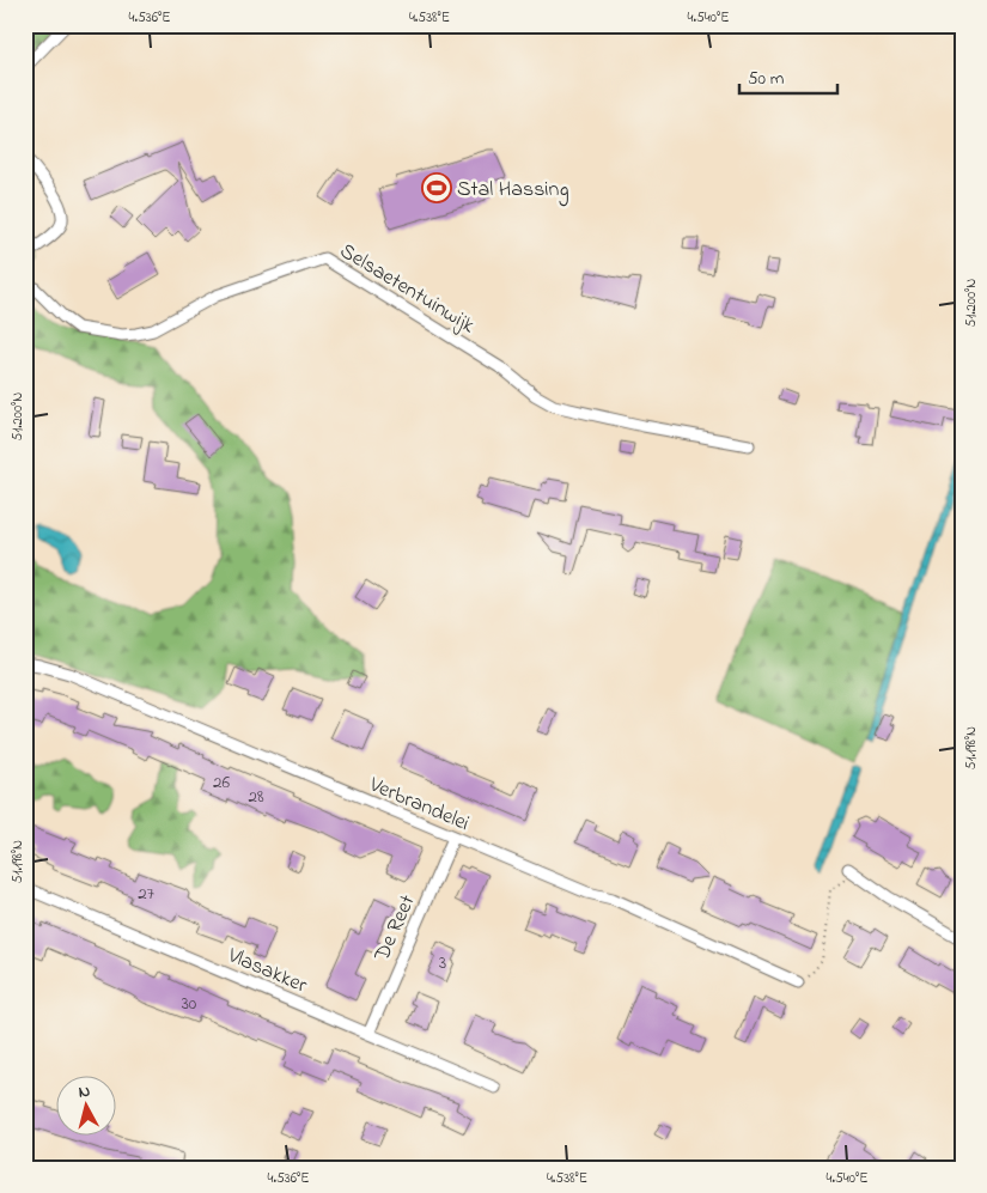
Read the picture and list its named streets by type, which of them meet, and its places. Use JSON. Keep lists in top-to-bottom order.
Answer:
{
  "streets": {
    "street": [
      "Selsaetentuinwijk",
      "Verbrandelei",
      "De Reet",
      "Vlasakker"
    ]
  },
  "crossings": [
    ["Verbrandelei", "De Reet"],
    ["De Reet", "Vlasakker"]
  ],
  "places": {
    "sports": ["Stal Hassing"]
  },
  "house_numbers": [
    "26",
    "28",
    "27",
    "3",
    "30"
  ],
  "scale_bar": "50 m",
  "north": "top",
  "coordinates": [
    "4.536°E",
    "4.538°E",
    "4.540°E",
    "51.200°N",
    "51.198°N"
  ]
}
